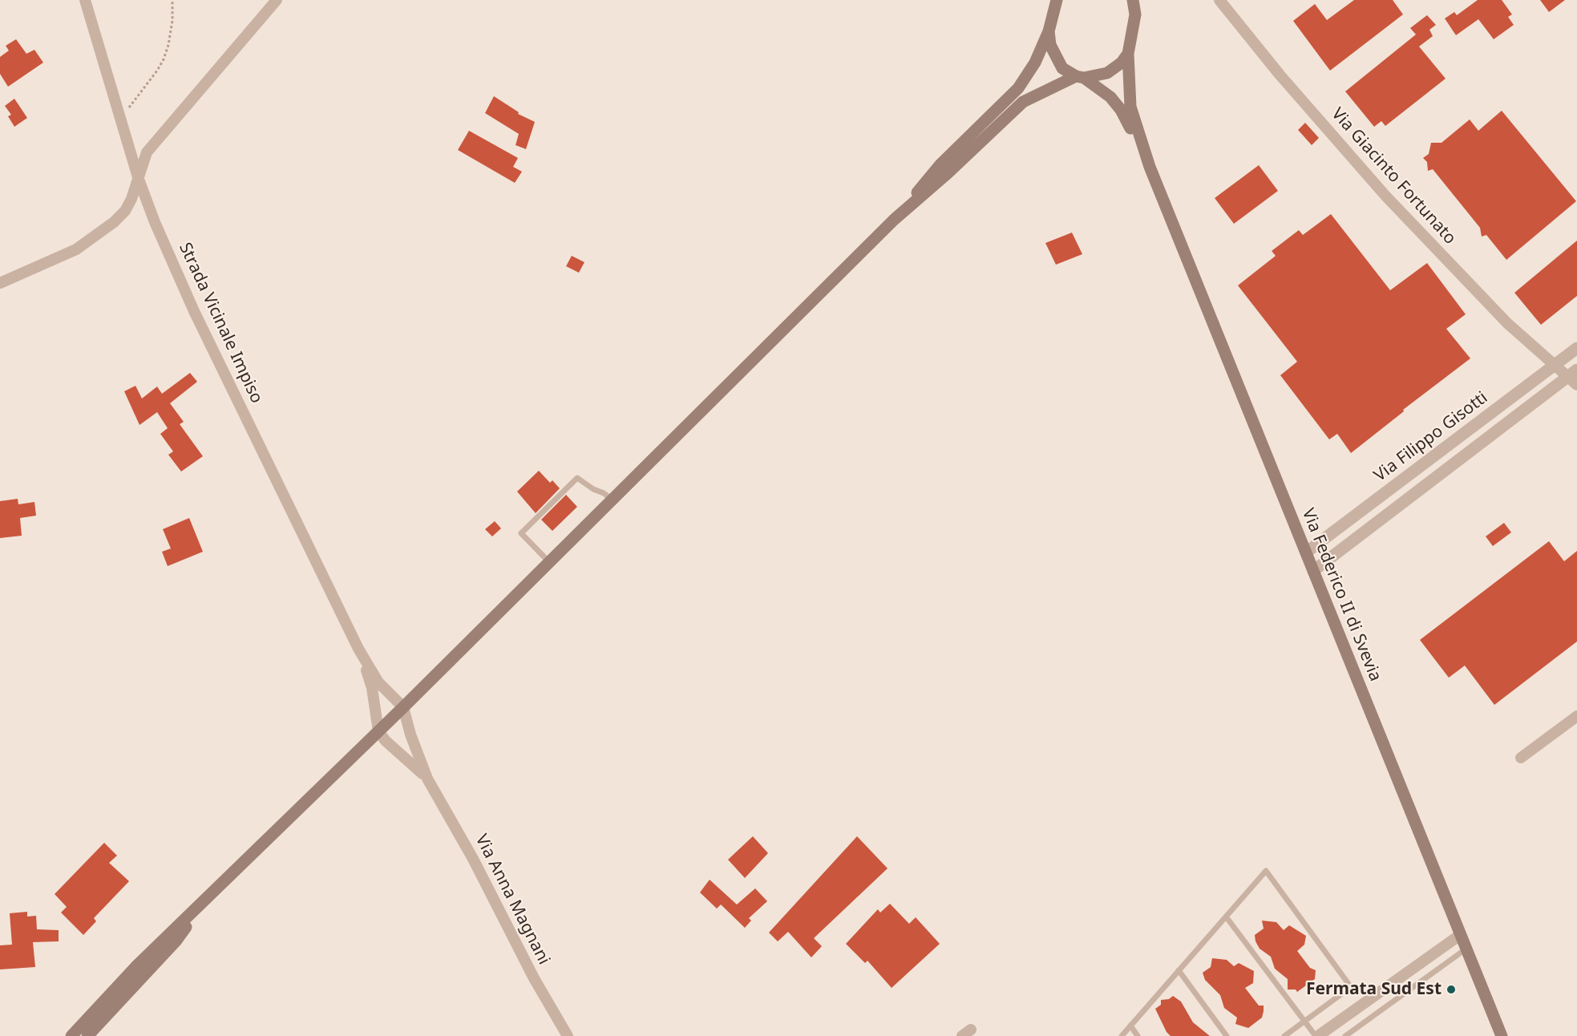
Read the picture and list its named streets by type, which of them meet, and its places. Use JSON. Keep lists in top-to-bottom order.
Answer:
{
  "streets": {
    "main road": ["Via Federico II di Svevia"],
    "street": [
      "Via Giacinto Fortunato",
      "Strada Vicinale Impiso",
      "Via Filippo Gisotti",
      "Via Anna Magnani"
    ]
  },
  "crossings": [
    ["Via Giacinto Fortunato", "Via Filippo Gisotti"],
    ["Via Filippo Gisotti", "Via Federico II di Svevia"]
  ],
  "places": ["Fermata Sud Est"]
}
